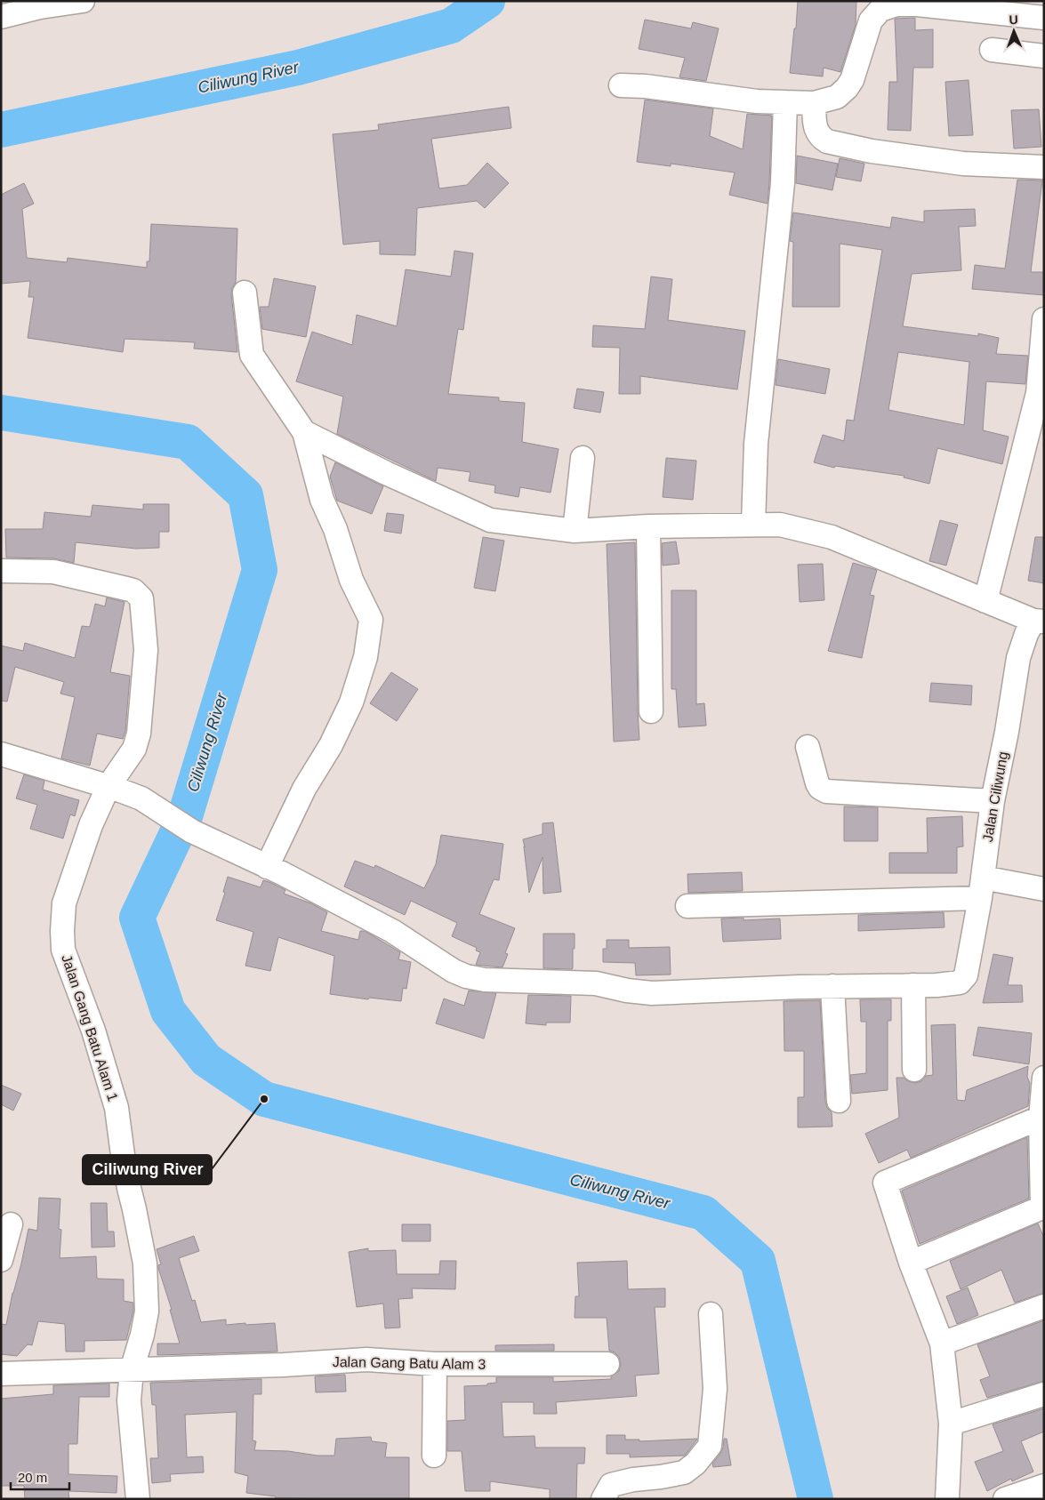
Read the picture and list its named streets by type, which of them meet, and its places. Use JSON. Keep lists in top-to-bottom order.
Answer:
{
  "streets": {
    "street": ["Jalan Ciliwung", "Jalan Gang Batu Alam 1", "Jalan Gang Batu Alam 3"]
  },
  "crossings": [
    ["Jalan Gang Batu Alam 1", "Jalan Gang Batu Alam 3"]
  ],
  "water": ["Ciliwung River"],
  "places": ["Ciliwung River"],
  "scale_bar": "20 m",
  "north": "top"
}
